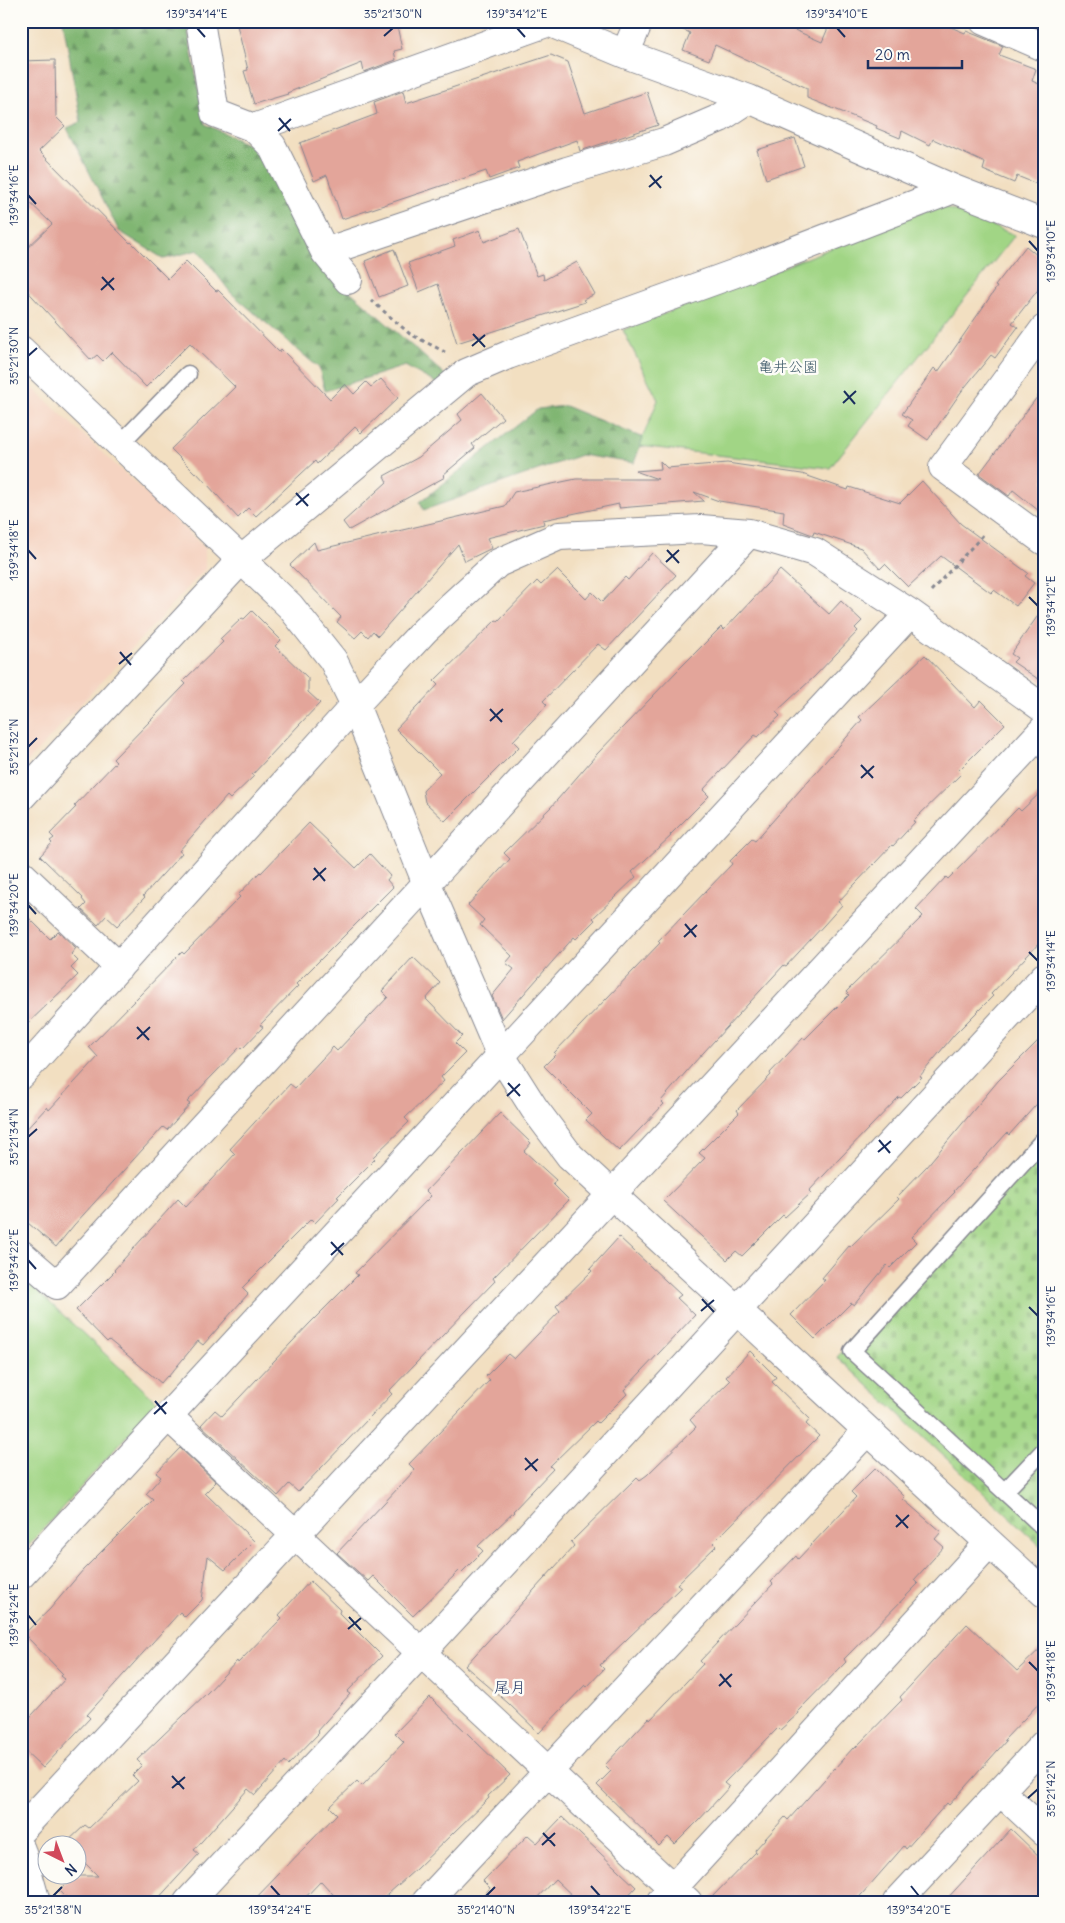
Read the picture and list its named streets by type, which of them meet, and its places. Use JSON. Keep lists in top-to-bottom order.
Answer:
{
  "districts": ["尾月"],
  "parks": ["亀井公園"],
  "scale_bar": "20 m",
  "north": "bottom right",
  "coordinates": [
    "139°34'14\"E",
    "35°21'30\"N",
    "139°34'12\"E",
    "139°34'10\"E",
    "139°34'16\"E",
    "139°34'18\"E",
    "35°21'32\"N",
    "139°34'20\"E",
    "35°21'34\"N",
    "139°34'22\"E",
    "139°34'24\"E",
    "35°21'42\"N",
    "35°21'38\"N",
    "35°21'40\"N"
  ]
}
